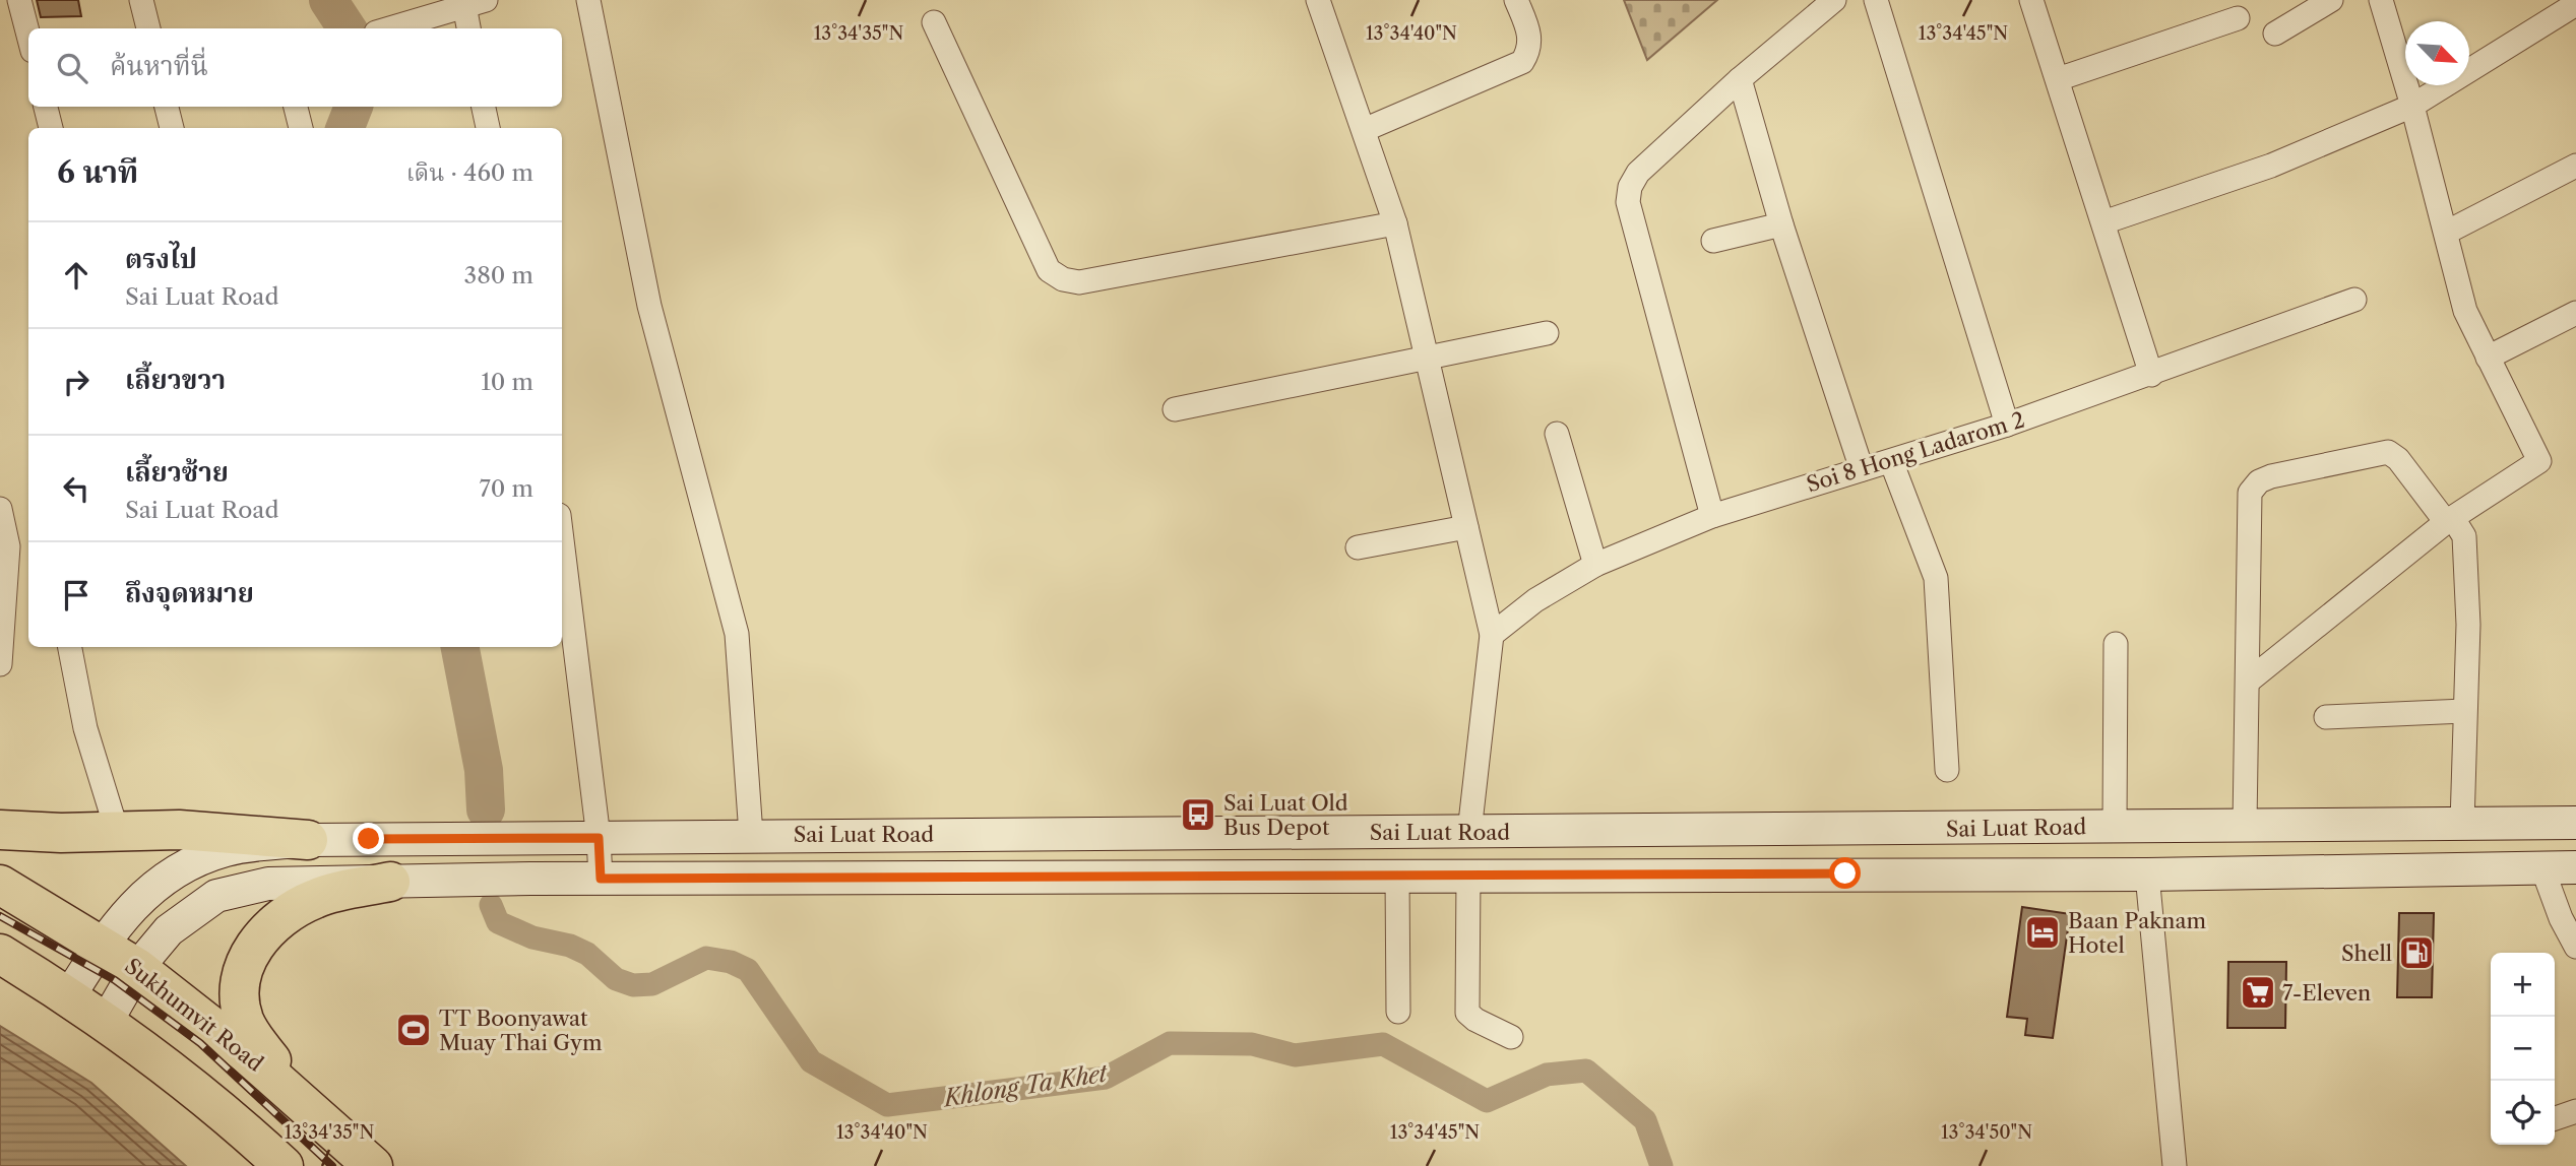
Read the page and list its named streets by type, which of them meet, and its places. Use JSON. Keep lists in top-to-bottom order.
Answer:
{
  "streets": {
    "highway": ["Sukhumvit Road"],
    "main road": ["Sai Luat Road"],
    "street": ["Soi 8 Hong Ladarom 2"]
  },
  "crossings": [
    ["Sai Luat Road", "Sukhumvit Road"]
  ],
  "water": ["Khlong Ta Khet"],
  "places": {
    "bus stop": ["Sai Luat Old Bus Depot"],
    "hotel": ["Baan Paknam Hotel"],
    "fuel station": ["Shell"],
    "supermarket": ["7-Eleven"],
    "sports": ["TT Boonyawat Muay Thai Gym"]
  },
  "north": "bottom right",
  "page": {
    "search": "ค้นหาที่นี่",
    "heading": ["6 นาที", "เดิน · 460 m"],
    "list": [
      ["ตรงไป", "Sai Luat Road", "380 m"],
      ["เลี้ยวขวา", "10 m"],
      ["เลี้ยวซ้าย", "Sai Luat Road", "70 m"],
      "ถึงจุดหมาย"
    ],
    "map_buttons": ["+", "−"]
  },
  "coordinates": [
    "13°34'35\"N",
    "13°34'40\"N",
    "13°34'45\"N",
    "13°34'50\"N"
  ]
}
